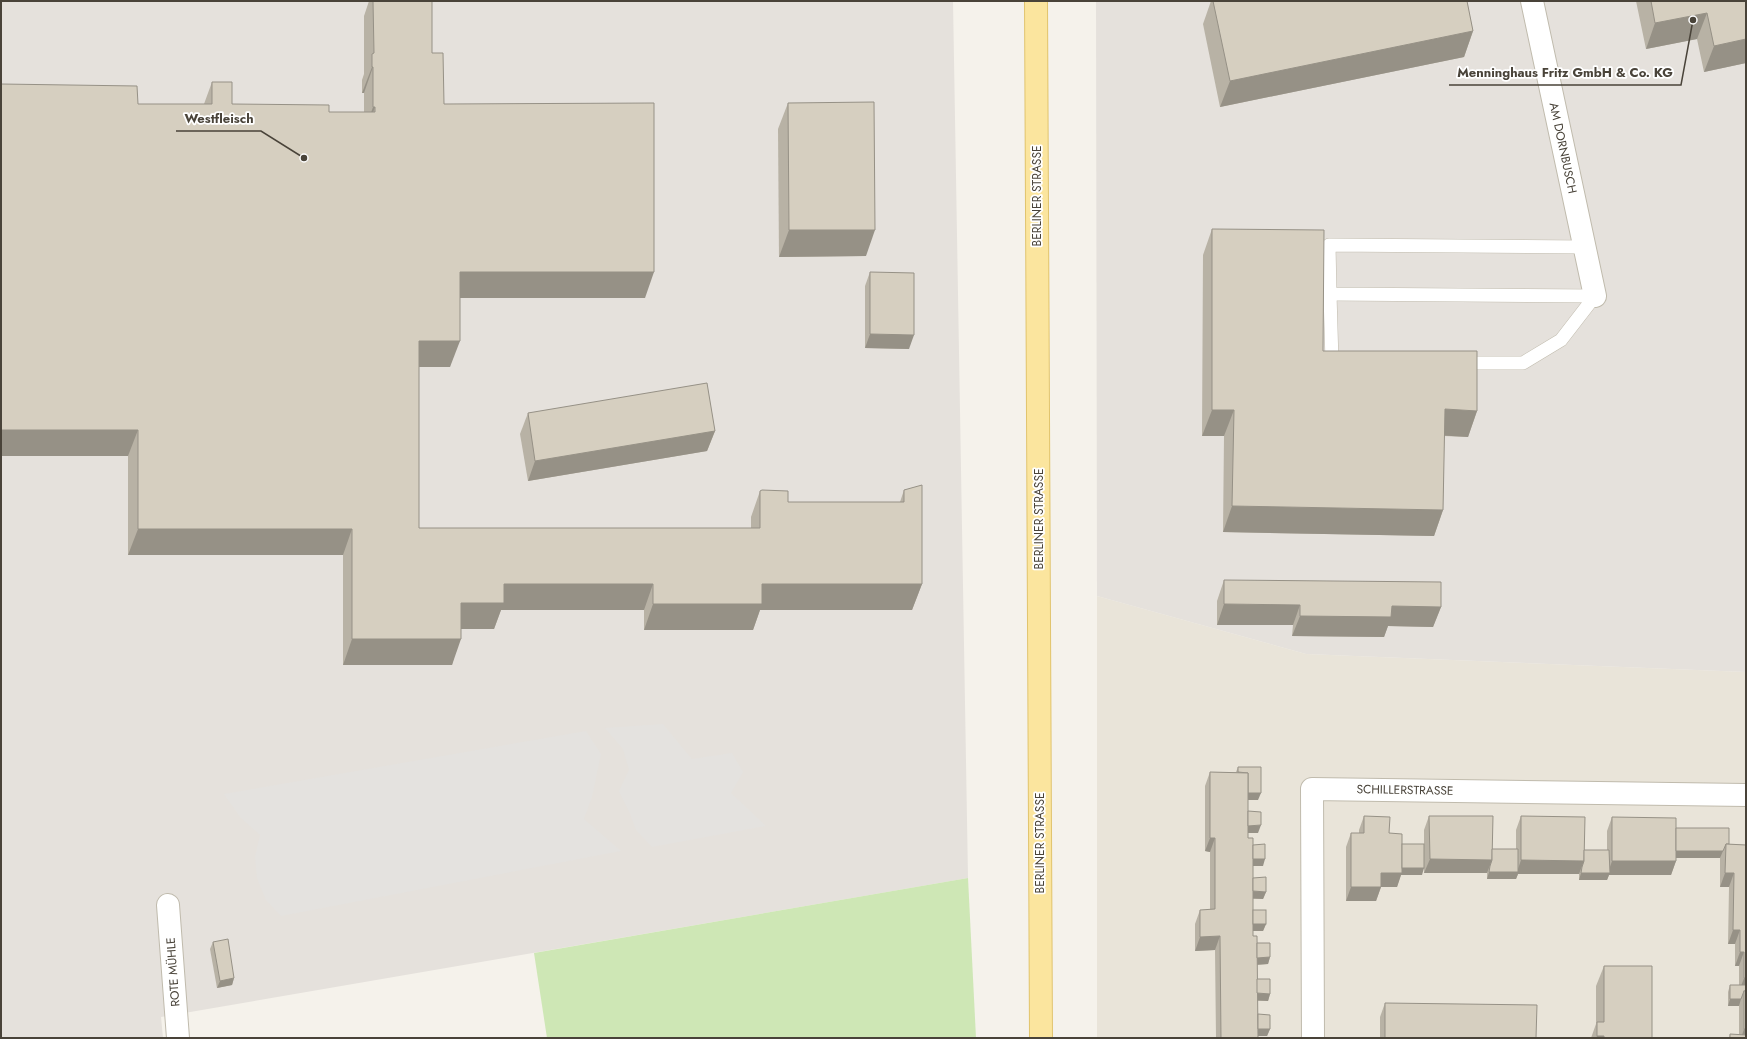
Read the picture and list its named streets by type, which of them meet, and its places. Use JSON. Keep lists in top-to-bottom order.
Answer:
{
  "streets": {
    "main road": ["BERLINER STRASSE"],
    "street": ["AM DORNBUSCH", "SCHILLERSTRASSE", "ROTE MÜHLE"]
  },
  "places": ["Menninghaus Fritz GmbH & Co. KG", "Westfleisch"]
}
